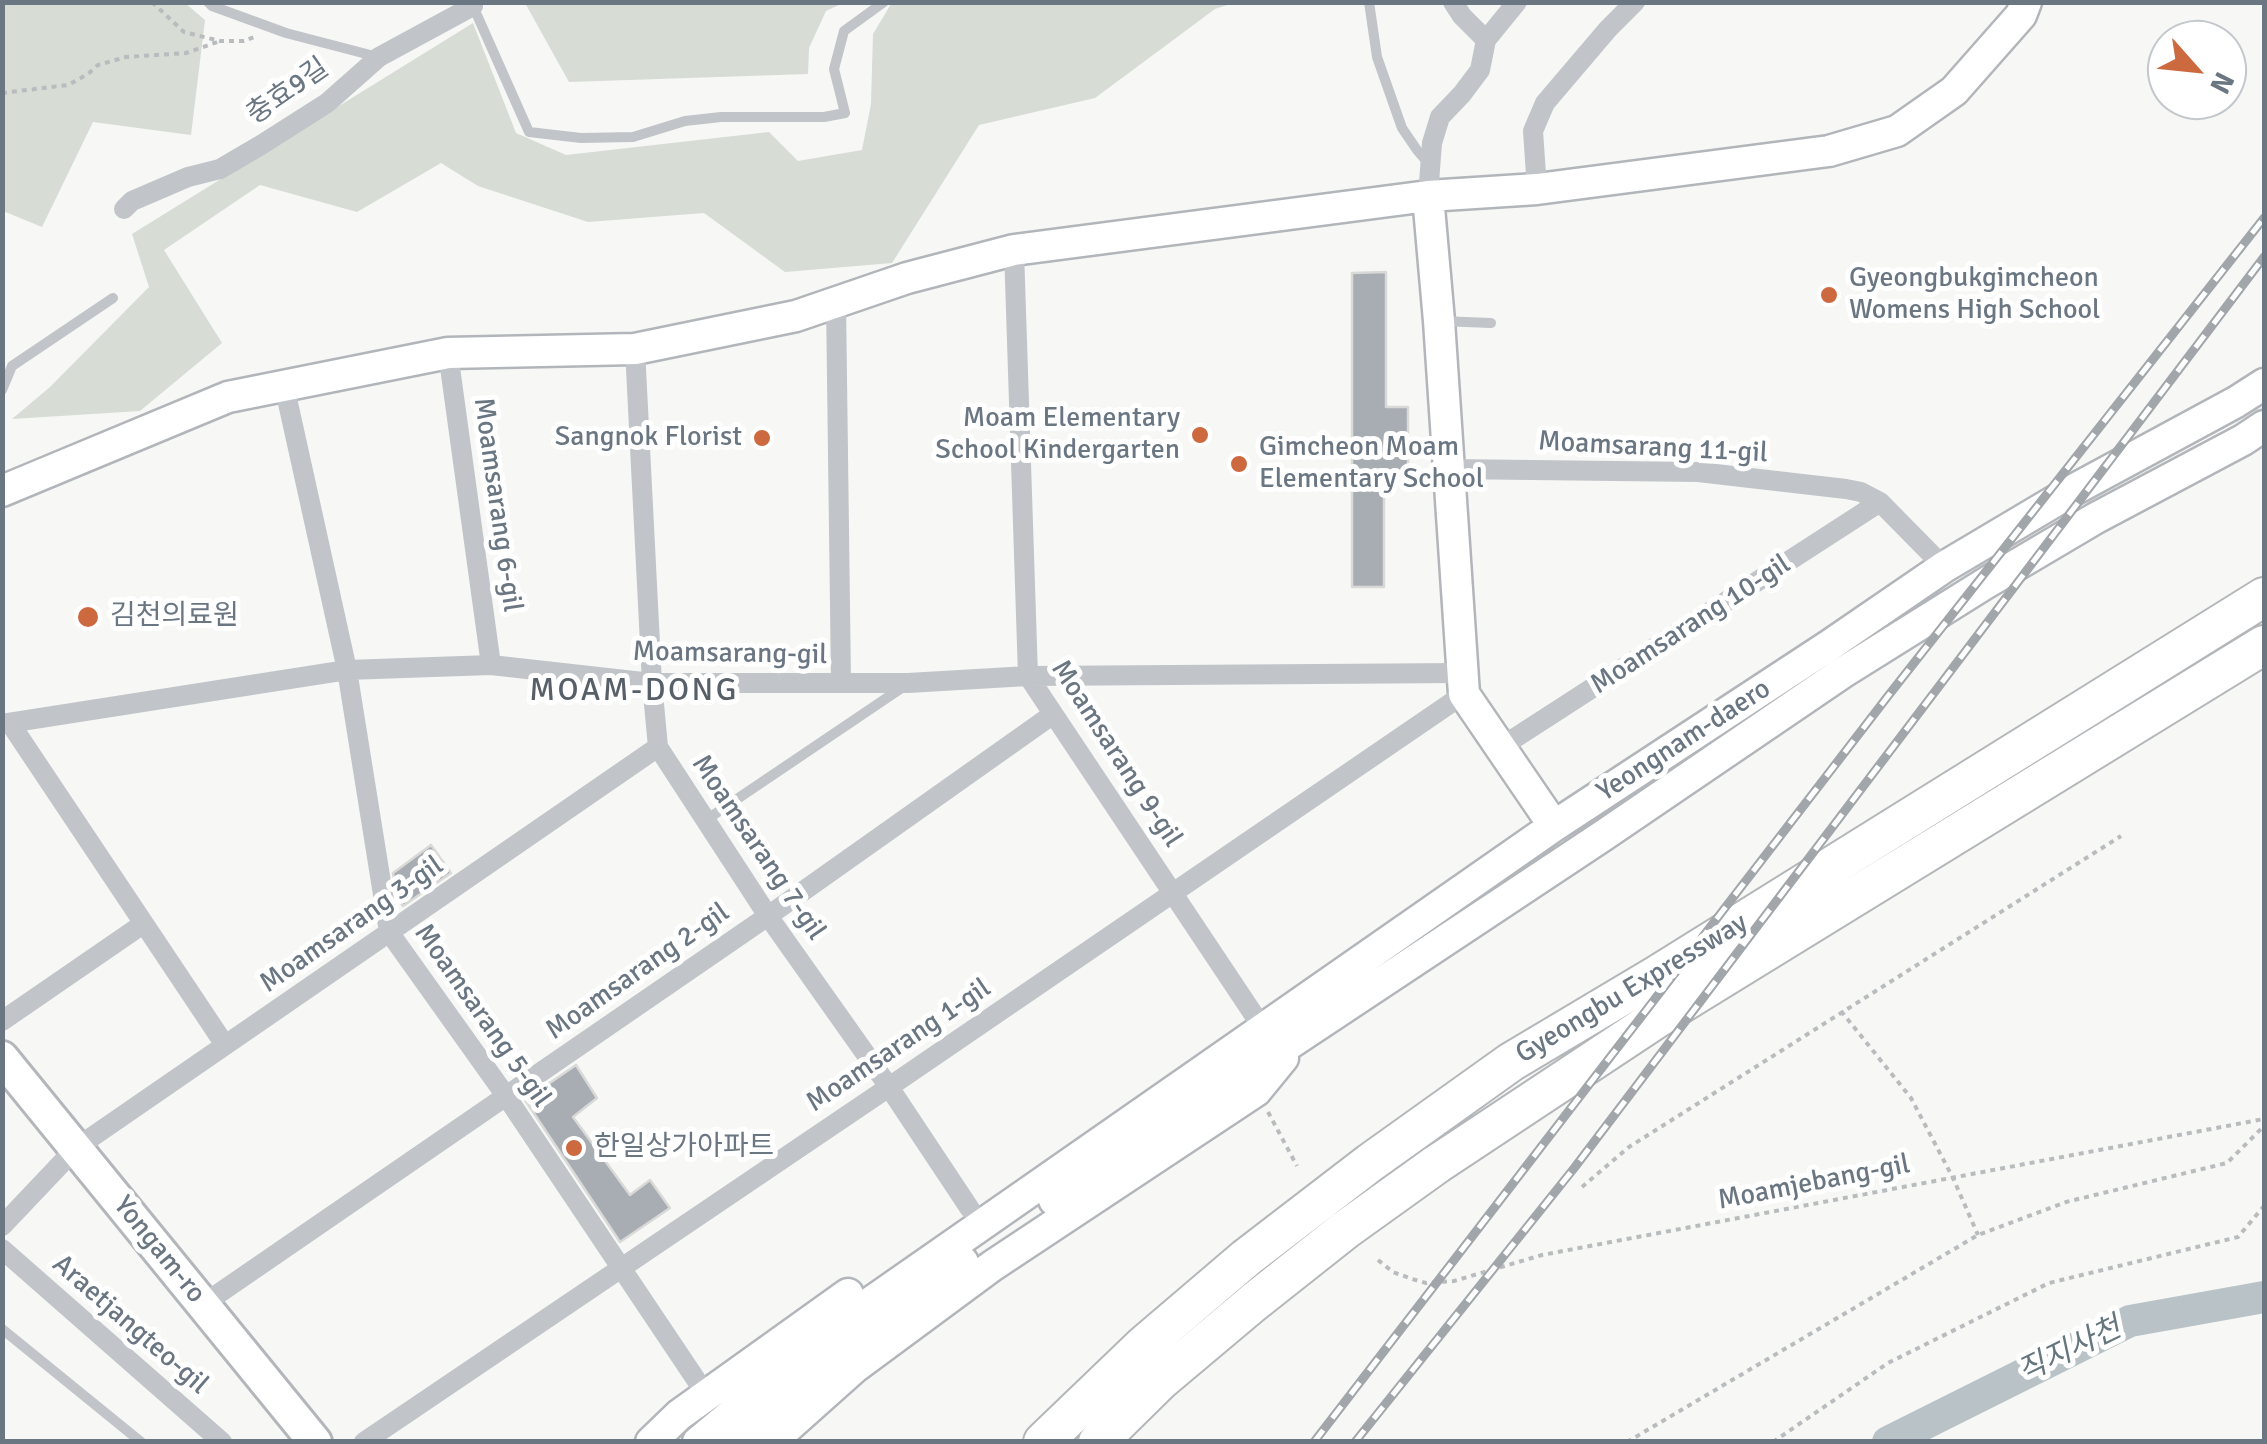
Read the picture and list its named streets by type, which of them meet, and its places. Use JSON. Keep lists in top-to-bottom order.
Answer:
{
  "streets": {
    "highway": ["Gyeongbu Expressway"],
    "main road": ["Yeongnam-daero", "Yongam-ro"],
    "street": [
      "충효9길",
      "Moamsarang 11-gil",
      "Moamsarang 6-gil",
      "Moamsarang 10-gil",
      "Moamsarang-gil",
      "Moamsarang 9-gil",
      "Moamsarang 7-gil",
      "Moamsarang 3-gil",
      "Moamsarang 2-gil",
      "Moamsarang 5-gil",
      "Moamsarang 1-gil",
      "Araetjangteo-gil"
    ],
    "path": ["Moamjebang-gil"]
  },
  "crossings": [
    ["Moamsarang 11-gil", "Moamsarang 10-gil"],
    ["Moamsarang 11-gil", "Yeongnam-daero"],
    ["Moamsarang 6-gil", "Moamsarang-gil"],
    ["Moamsarang-gil", "Moamsarang 9-gil"],
    ["Moamsarang-gil", "Moamsarang 7-gil"],
    ["Moamsarang-gil", "Moamsarang 5-gil"],
    ["Moamsarang-gil", "Moamsarang 1-gil"],
    ["Moamsarang 9-gil", "Moamsarang 2-gil"],
    ["Moamsarang 9-gil", "Moamsarang 1-gil"],
    ["Moamsarang 7-gil", "Moamsarang 3-gil"],
    ["Moamsarang 7-gil", "Moamsarang 2-gil"],
    ["Moamsarang 7-gil", "Moamsarang 1-gil"],
    ["Moamsarang 3-gil", "Moamsarang 5-gil"],
    ["Moamsarang 3-gil", "Yongam-ro"],
    ["Moamsarang 2-gil", "Moamsarang 5-gil"],
    ["Moamsarang 2-gil", "Yongam-ro"],
    ["Moamsarang 5-gil", "Moamsarang 1-gil"]
  ],
  "districts": ["MOAM-DONG"],
  "water": ["직지사천"],
  "places": [
    "Gyeongbukgimcheon Womens High School",
    "Moam Elementary School Kindergarten",
    "Sangnok Florist",
    "Gimcheon Moam Elementary School",
    "김천의료원",
    "한일상가아파트"
  ],
  "north": "bottom right"
}
